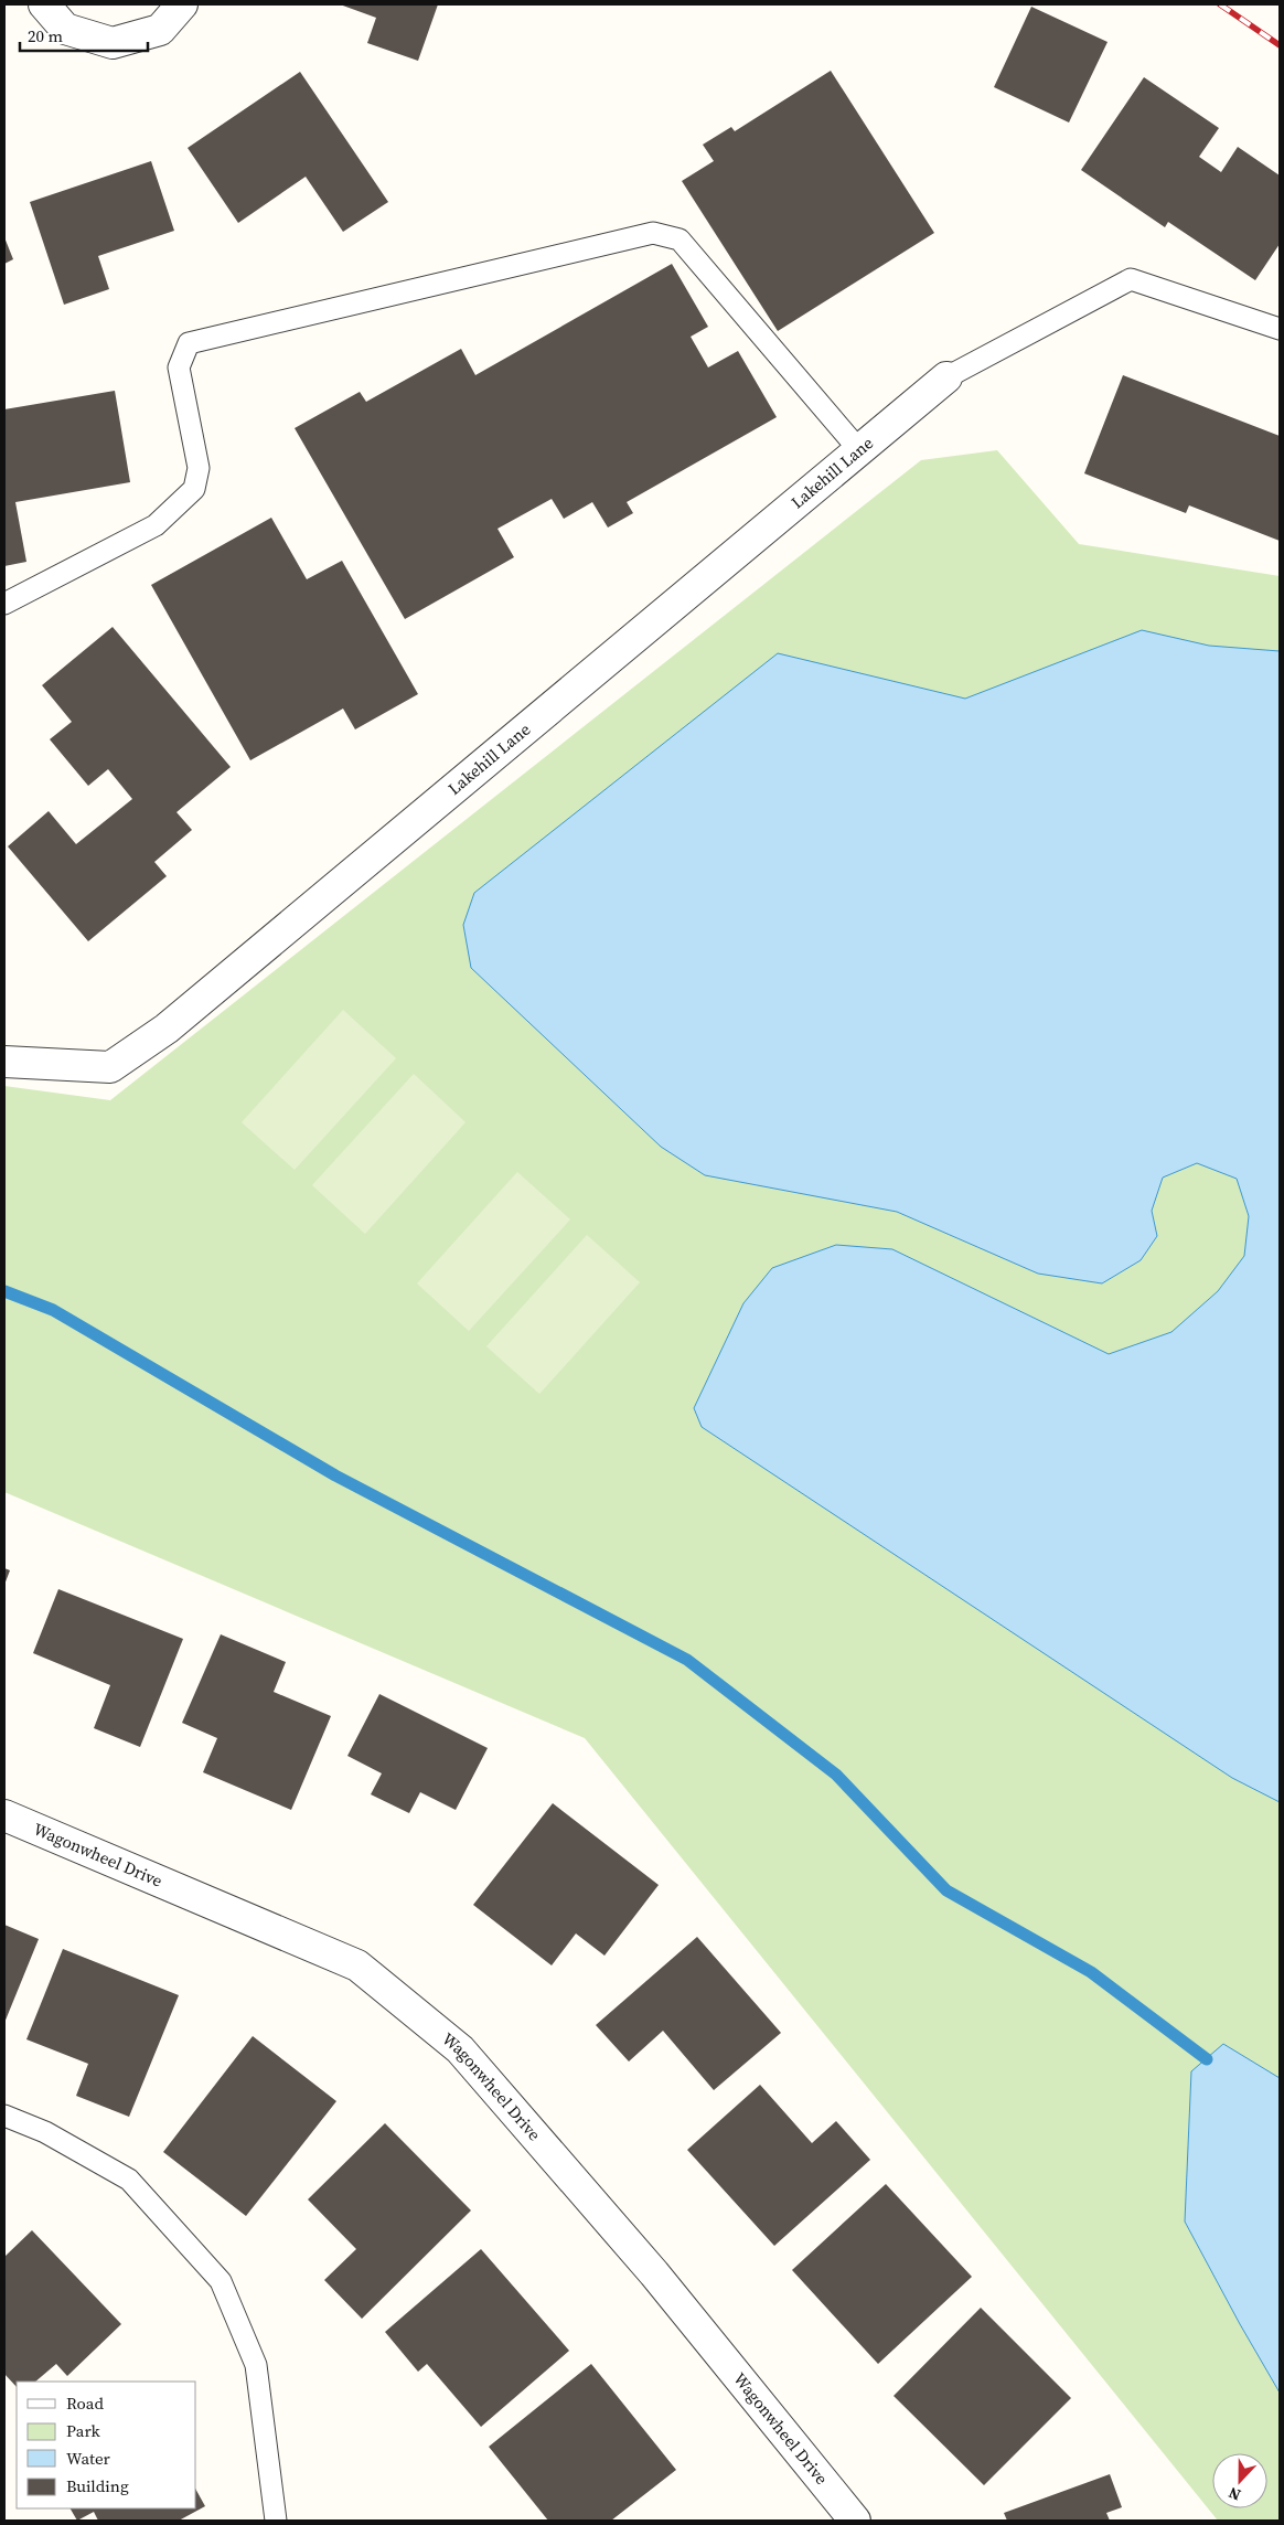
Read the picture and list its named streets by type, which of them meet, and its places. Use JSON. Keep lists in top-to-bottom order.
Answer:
{
  "streets": {
    "street": ["Lakehill Lane", "Wagonwheel Drive"]
  },
  "legend": [
    "Road",
    "Park",
    "Water",
    "Building"
  ],
  "scale_bar": "20 m",
  "north": "bottom"
}
